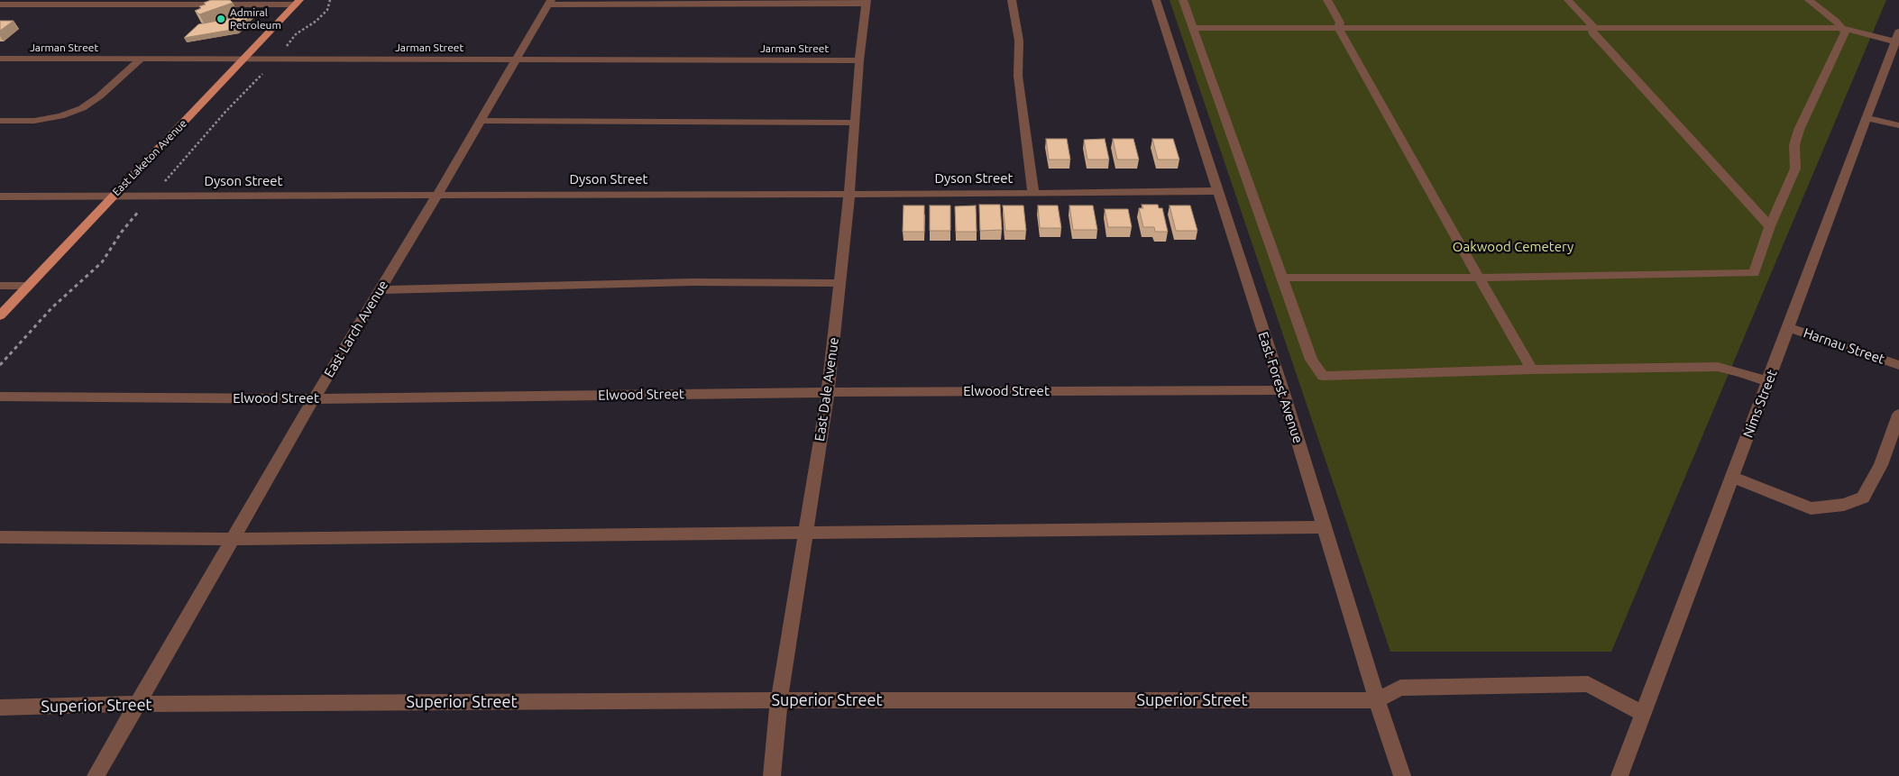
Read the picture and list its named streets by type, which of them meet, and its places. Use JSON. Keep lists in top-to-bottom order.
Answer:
{
  "streets": {
    "main road": ["East Laketon Avenue"],
    "street": [
      "Jarman Street",
      "Dyson Street",
      "East Larch Avenue",
      "Harnau Street",
      "East Forest Avenue",
      "East Dale Avenue",
      "Elwood Street",
      "Nims Street",
      "Superior Street"
    ]
  },
  "crossings": [
    ["Jarman Street", "East Laketon Avenue"],
    ["Jarman Street", "East Larch Avenue"],
    ["Jarman Street", "East Dale Avenue"],
    ["East Laketon Avenue", "Dyson Street"],
    ["Dyson Street", "East Larch Avenue"],
    ["Dyson Street", "East Forest Avenue"],
    ["Dyson Street", "East Dale Avenue"],
    ["East Larch Avenue", "Elwood Street"],
    ["East Larch Avenue", "Superior Street"],
    ["Harnau Street", "Nims Street"],
    ["East Forest Avenue", "Elwood Street"],
    ["East Forest Avenue", "Superior Street"],
    ["East Dale Avenue", "Elwood Street"],
    ["East Dale Avenue", "Superior Street"],
    ["Nims Street", "Superior Street"]
  ],
  "parks": ["Oakwood Cemetery"],
  "places": ["Admiral Petroleum"]
}
